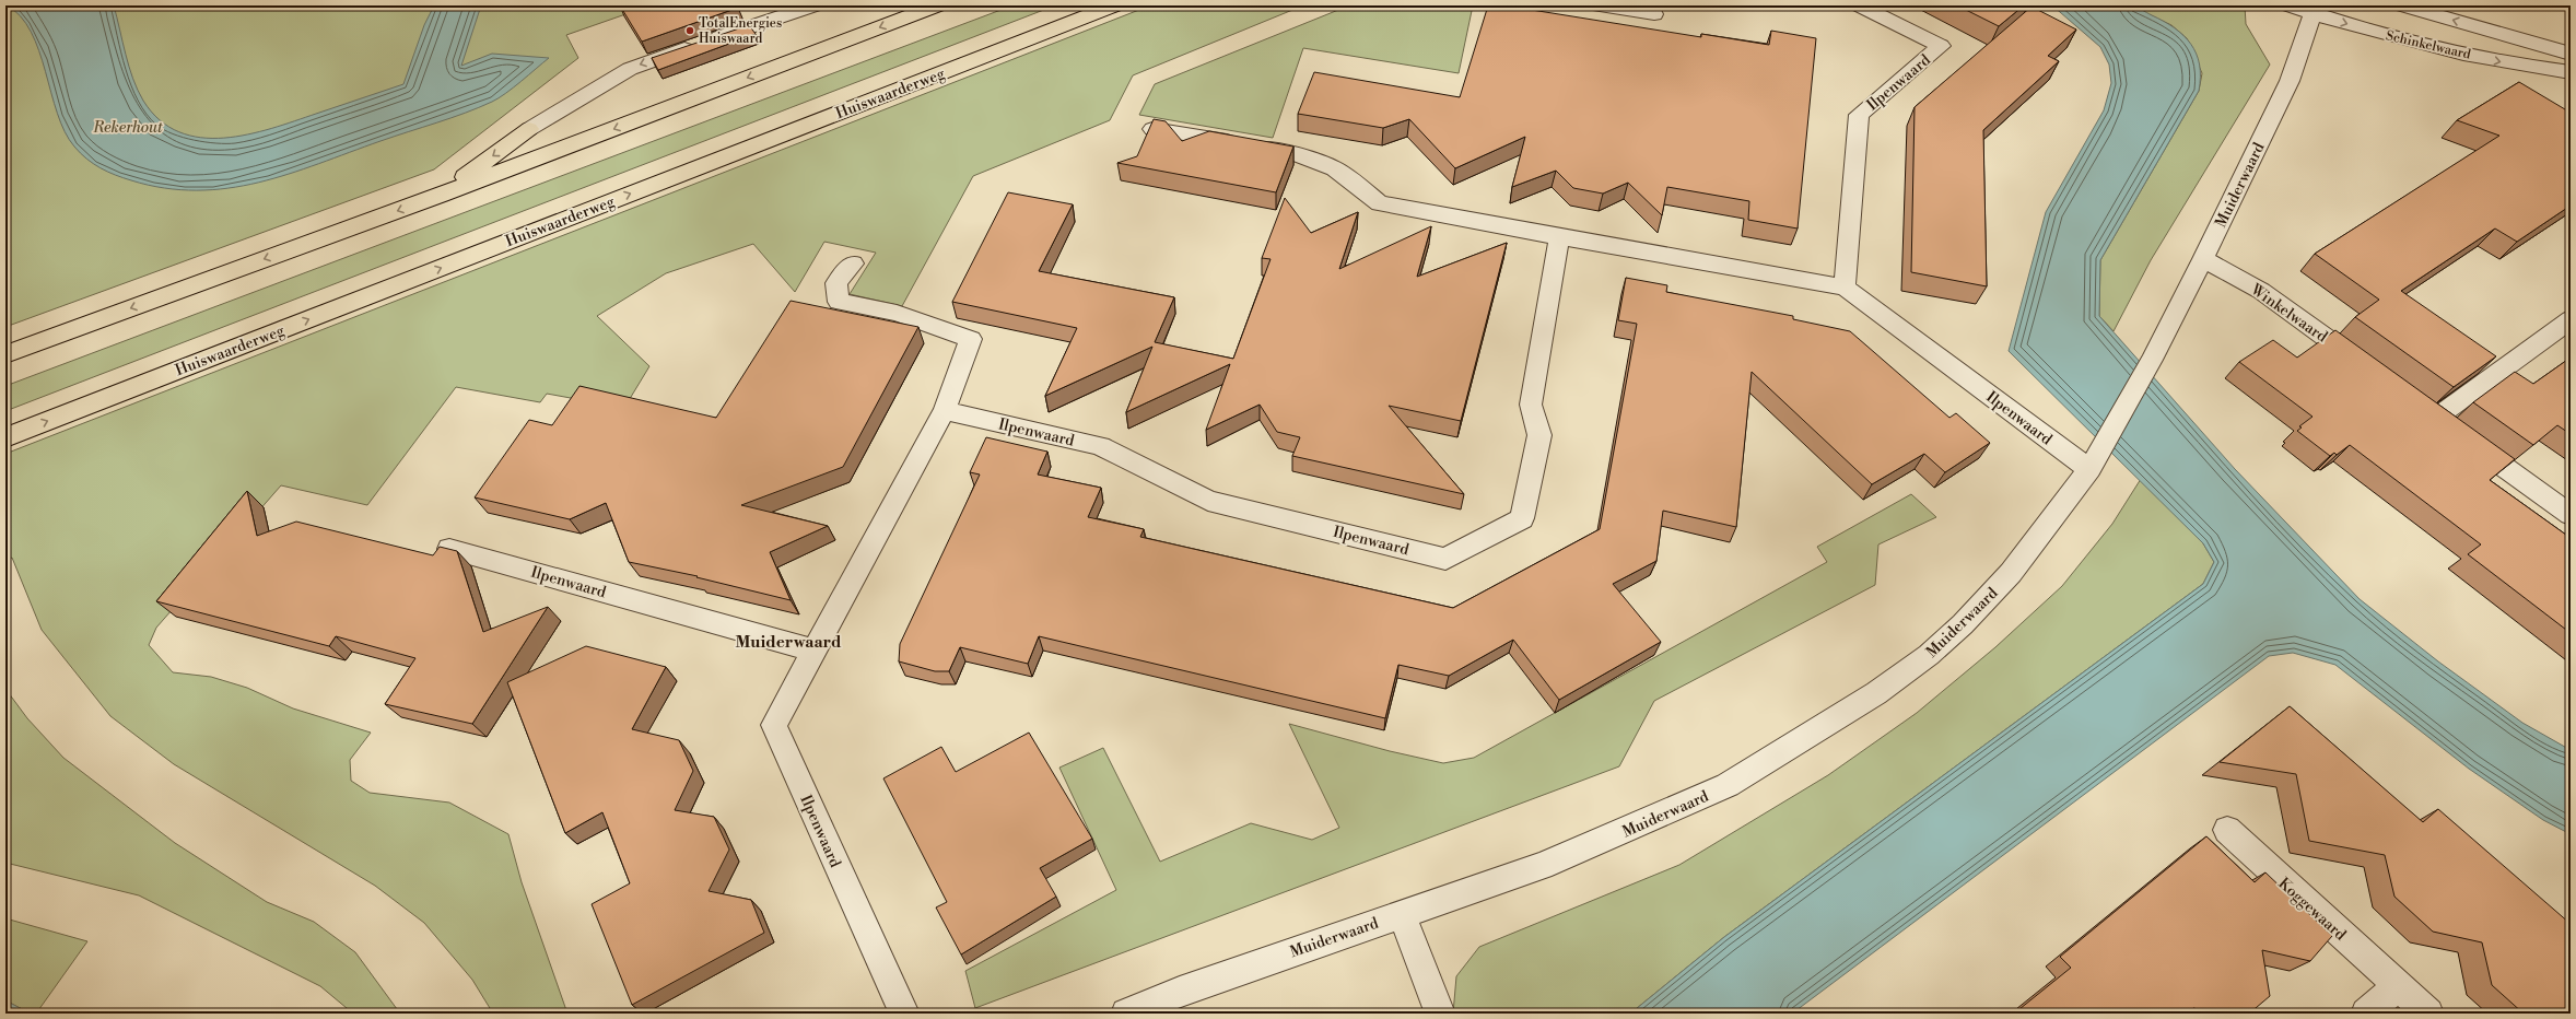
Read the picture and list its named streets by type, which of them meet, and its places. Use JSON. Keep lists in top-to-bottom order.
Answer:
{
  "streets": {
    "highway": ["Huiswaarderweg"],
    "street": [
      "Schinkelwaard",
      "Ilpenwaard",
      "Muiderwaard",
      "Winkelwaard",
      "Koggewaard"
    ]
  },
  "crossings": [
    ["Schinkelwaard", "Muiderwaard"],
    ["Ilpenwaard", "Muiderwaard"],
    ["Muiderwaard", "Winkelwaard"]
  ],
  "districts": ["Muiderwaard"],
  "parks": ["Rekerhout"],
  "places": ["TotalEnergies Huiswaard"]
}
